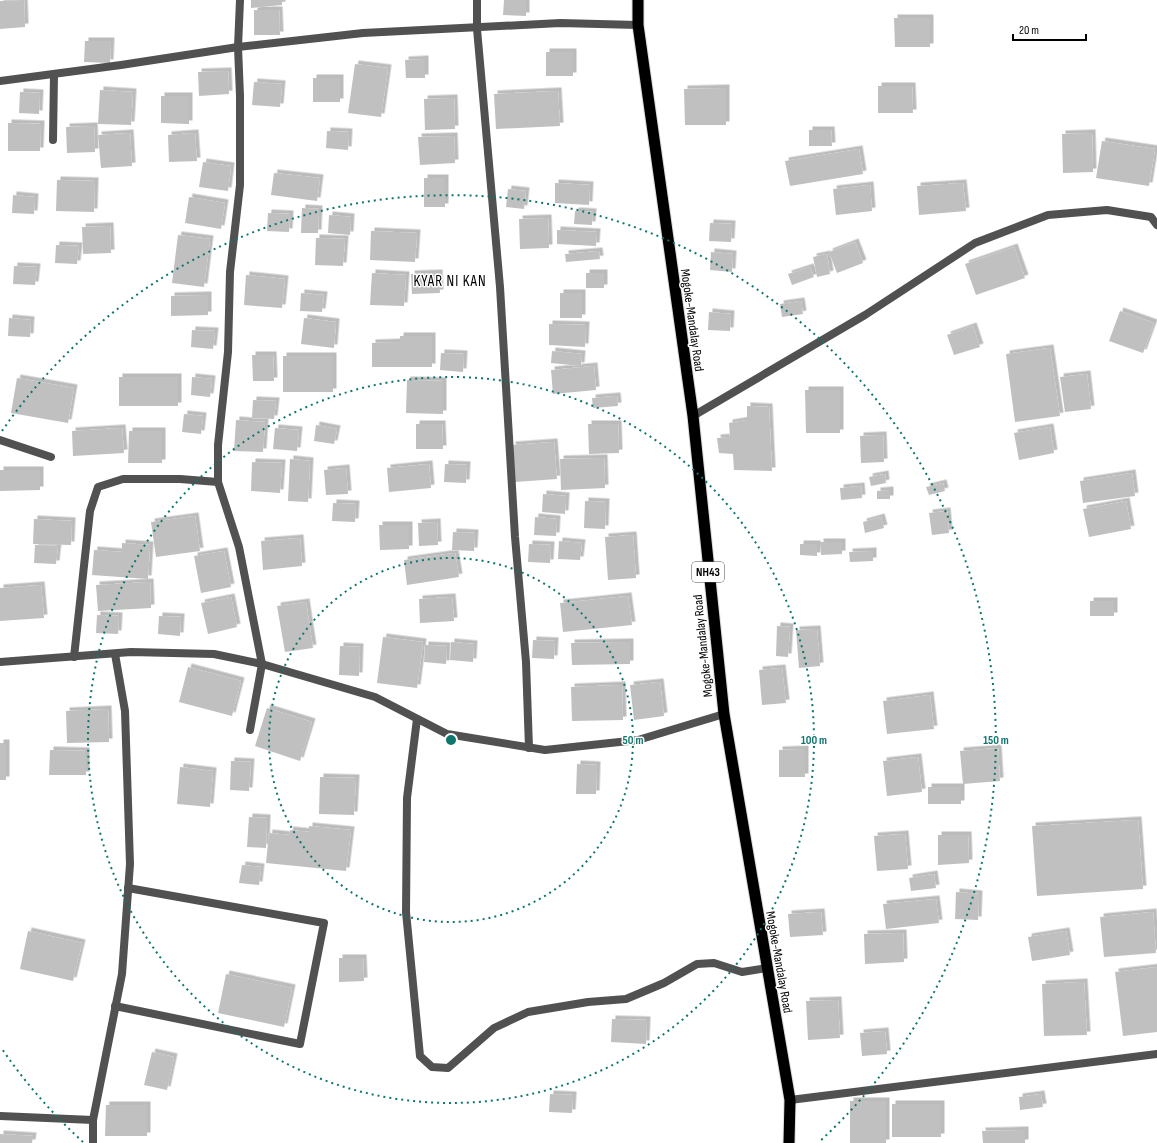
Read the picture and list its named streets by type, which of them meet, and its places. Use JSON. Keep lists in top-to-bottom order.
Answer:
{
  "streets": {
    "highway": ["Mogoke-Mandalay Road", "NH43"]
  },
  "districts": ["KYAR NI KAN"],
  "scale_bar": "20 m",
  "rings": ["50 m", "100 m", "150 m"]
}
